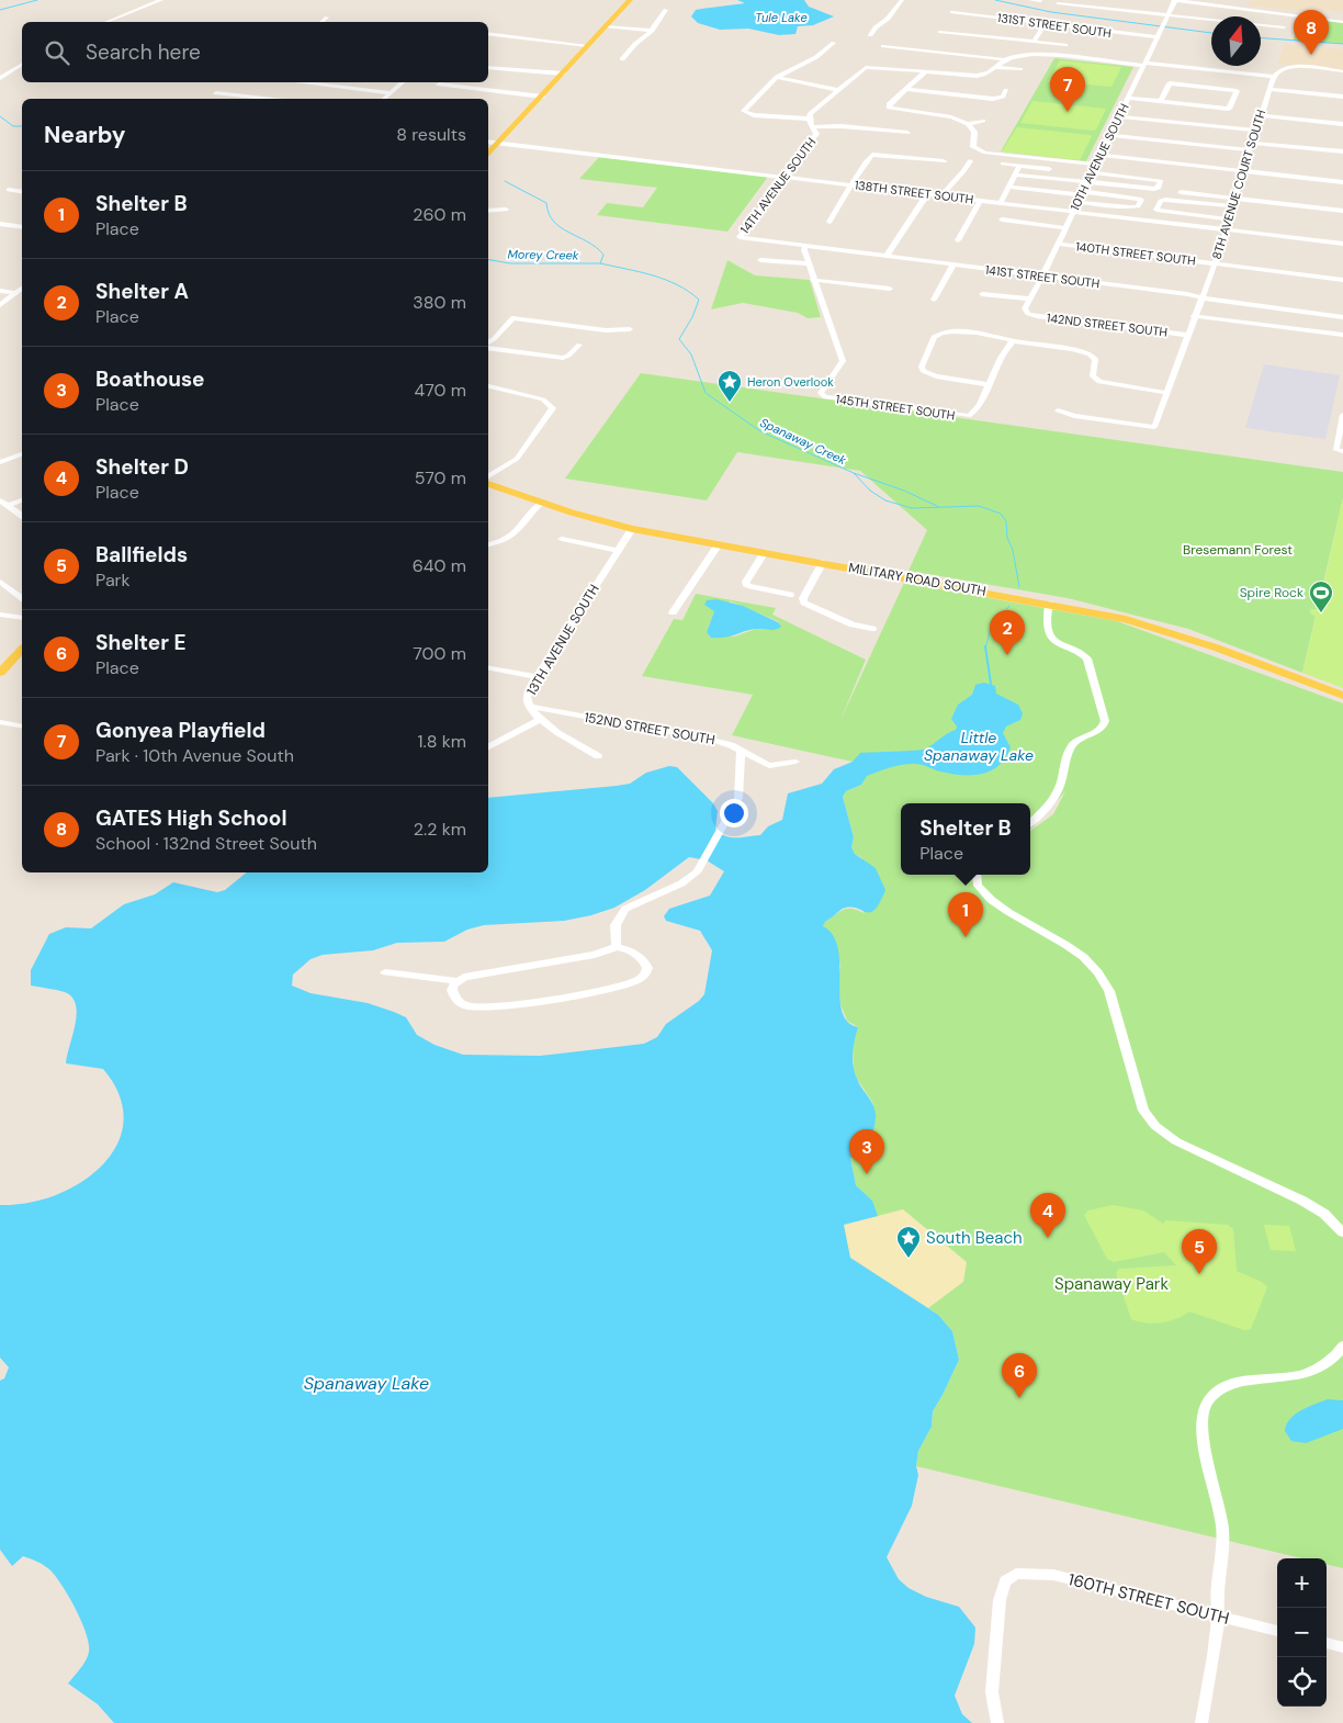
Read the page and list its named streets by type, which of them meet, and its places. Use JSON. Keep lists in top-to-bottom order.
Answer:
{
  "streets": {
    "main road": ["MILITARY ROAD SOUTH"],
    "street": [
      "131ST STREET SOUTH",
      "10TH AVENUE SOUTH",
      "8TH AVENUE COURT SOUTH",
      "14TH AVENUE SOUTH",
      "138TH STREET SOUTH",
      "140TH STREET SOUTH",
      "141ST STREET SOUTH",
      "142ND STREET SOUTH",
      "145TH STREET SOUTH",
      "13TH AVENUE SOUTH",
      "152ND STREET SOUTH",
      "160TH STREET SOUTH"
    ]
  },
  "crossings": [
    ["131ST STREET SOUTH", "10TH AVENUE SOUTH"],
    ["10TH AVENUE SOUTH", "138TH STREET SOUTH"],
    ["10TH AVENUE SOUTH", "140TH STREET SOUTH"],
    ["10TH AVENUE SOUTH", "141ST STREET SOUTH"],
    ["10TH AVENUE SOUTH", "142ND STREET SOUTH"],
    ["8TH AVENUE COURT SOUTH", "138TH STREET SOUTH"],
    ["8TH AVENUE COURT SOUTH", "140TH STREET SOUTH"],
    ["8TH AVENUE COURT SOUTH", "141ST STREET SOUTH"],
    ["8TH AVENUE COURT SOUTH", "142ND STREET SOUTH"],
    ["14TH AVENUE SOUTH", "138TH STREET SOUTH"],
    ["14TH AVENUE SOUTH", "141ST STREET SOUTH"],
    ["MILITARY ROAD SOUTH", "13TH AVENUE SOUTH"],
    ["13TH AVENUE SOUTH", "152ND STREET SOUTH"]
  ],
  "water": [
    "Tule Lake",
    "Morey Creek",
    "Spanaway Creek",
    "Little Spanaway Lake",
    "Spanaway Lake"
  ],
  "parks": ["Bresemann Forest", "Spanaway Park"],
  "places": {
    "place": ["Heron Overlook", "South Beach"],
    "sports": ["Spire Rock"]
  },
  "north": "top",
  "page": {
    "pins": [
      "8",
      "7",
      "2",
      "1",
      "3",
      "4",
      "5",
      "6"
    ],
    "search": "Search here",
    "heading": ["Nearby", "8 results"],
    "list": [
      {
        "mark": "1",
        "name": "Shelter B",
        "note": "Place",
        "value": "260 m"
      },
      {
        "mark": "2",
        "name": "Shelter A",
        "note": "Place",
        "value": "380 m"
      },
      {
        "mark": "3",
        "name": "Boathouse",
        "note": "Place",
        "value": "470 m"
      },
      {
        "mark": "4",
        "name": "Shelter D",
        "note": "Place",
        "value": "570 m"
      },
      {
        "mark": "5",
        "name": "Ballfields",
        "note": "Park",
        "value": "640 m"
      },
      {
        "mark": "6",
        "name": "Shelter E",
        "note": "Place",
        "value": "700 m"
      },
      {
        "mark": "7",
        "name": "Gonyea Playfield",
        "note": "Park · 10th Avenue South",
        "value": "1.8 km"
      },
      {
        "mark": "8",
        "name": "GATES High School",
        "note": "School · 132nd Street South",
        "value": "2.2 km"
      }
    ],
    "popup": ["Shelter B", "Place"],
    "map_buttons": ["+", "−"]
  }
}
